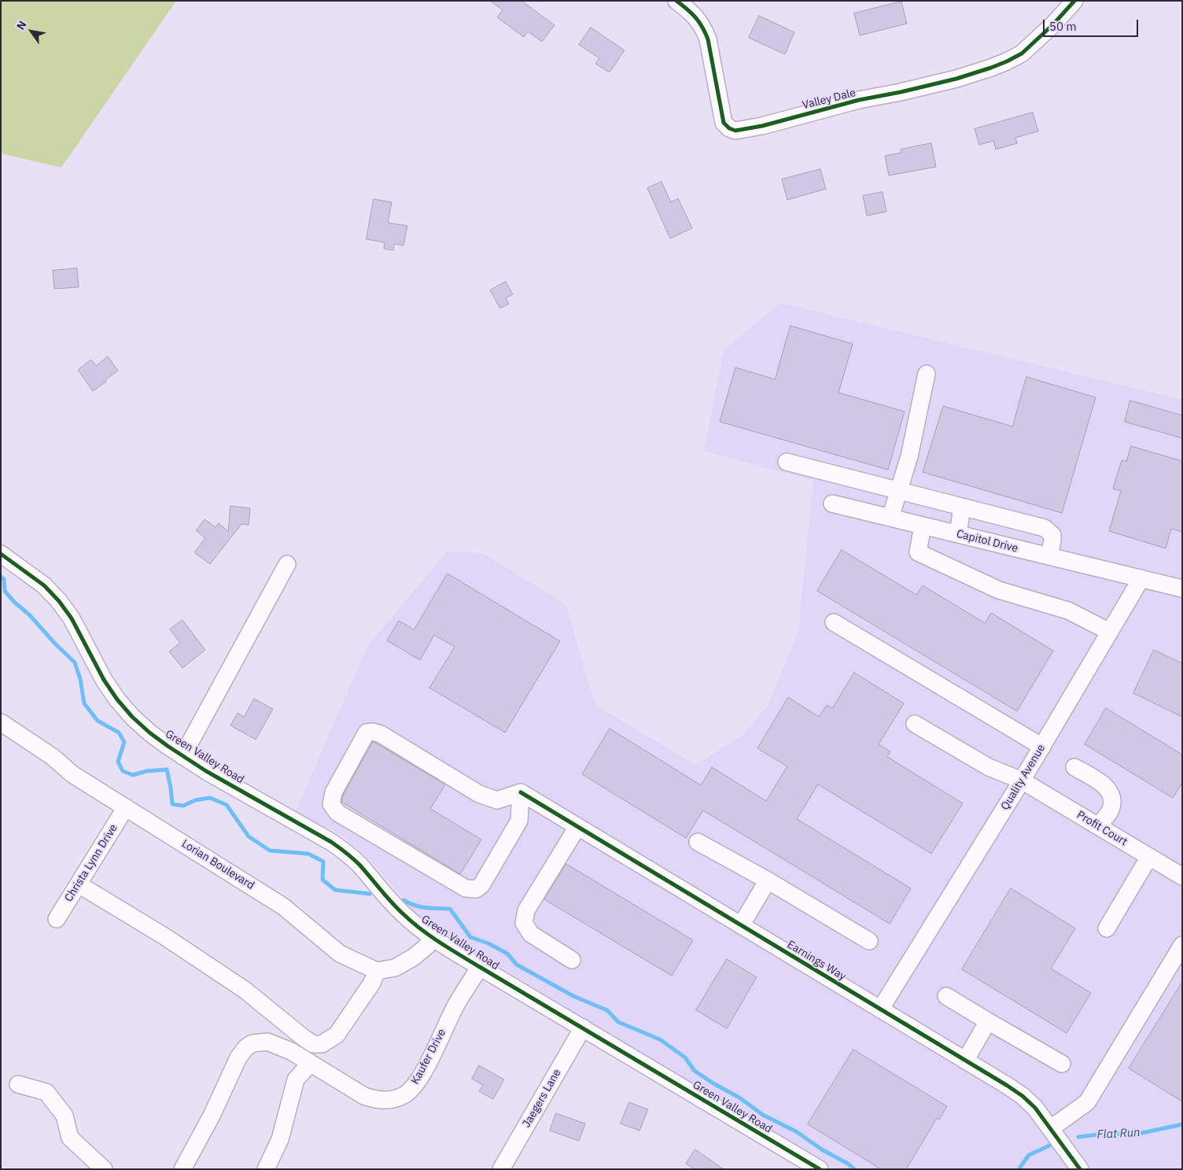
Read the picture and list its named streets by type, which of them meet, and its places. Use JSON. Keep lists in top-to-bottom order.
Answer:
{
  "streets": {
    "street": [
      "Valley Dale",
      "Capitol Drive",
      "Green Valley Road",
      "Quality Avenue",
      "Profit Court",
      "Christa Lynn Drive",
      "Lorian Boulevard",
      "Earnings Way",
      "Kaufer Drive",
      "Jaegers Lane"
    ]
  },
  "crossings": [
    ["Capitol Drive", "Quality Avenue"],
    ["Green Valley Road", "Kaufer Drive"],
    ["Green Valley Road", "Jaegers Lane"],
    ["Quality Avenue", "Profit Court"],
    ["Quality Avenue", "Earnings Way"],
    ["Christa Lynn Drive", "Lorian Boulevard"]
  ],
  "water": ["Flat Run"],
  "scale_bar": "50 m",
  "north": "top left"
}
